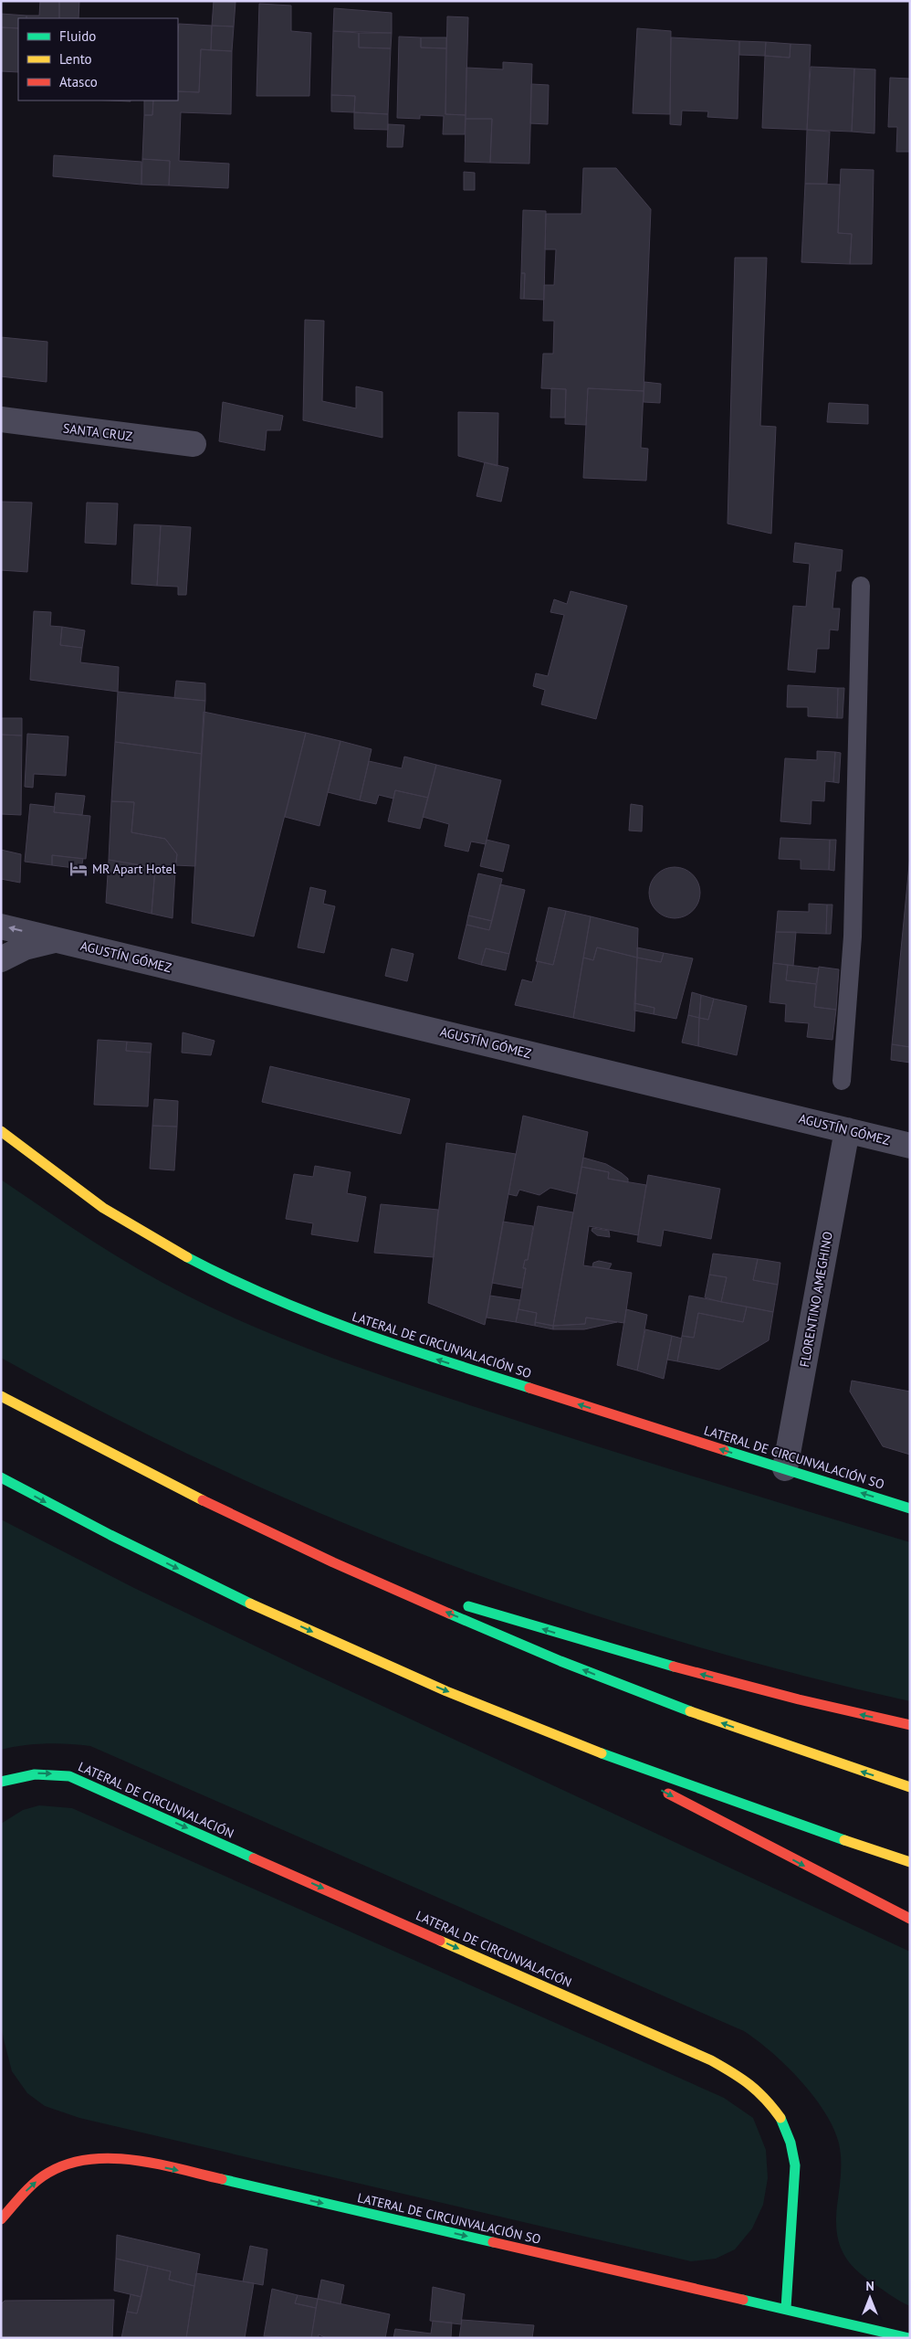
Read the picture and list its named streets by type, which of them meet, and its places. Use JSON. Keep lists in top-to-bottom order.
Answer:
{
  "streets": {
    "main road": ["LATERAL DE CIRCUNVALACIÓN SO", "LATERAL DE CIRCUNVALACIÓN"],
    "street": ["SANTA CRUZ", "AGUSTÍN GÓMEZ", "FLORENTINO AMEGHINO"]
  },
  "crossings": [
    ["AGUSTÍN GÓMEZ", "FLORENTINO AMEGHINO"],
    ["FLORENTINO AMEGHINO", "LATERAL DE CIRCUNVALACIÓN SO"],
    ["LATERAL DE CIRCUNVALACIÓN SO", "LATERAL DE CIRCUNVALACIÓN"]
  ],
  "one_way": ["LATERAL DE CIRCUNVALACIÓN"],
  "places": {
    "hotel": ["MR Apart Hotel"]
  },
  "legend": ["Fluido", "Lento", "Atasco"],
  "north": "top"
}
